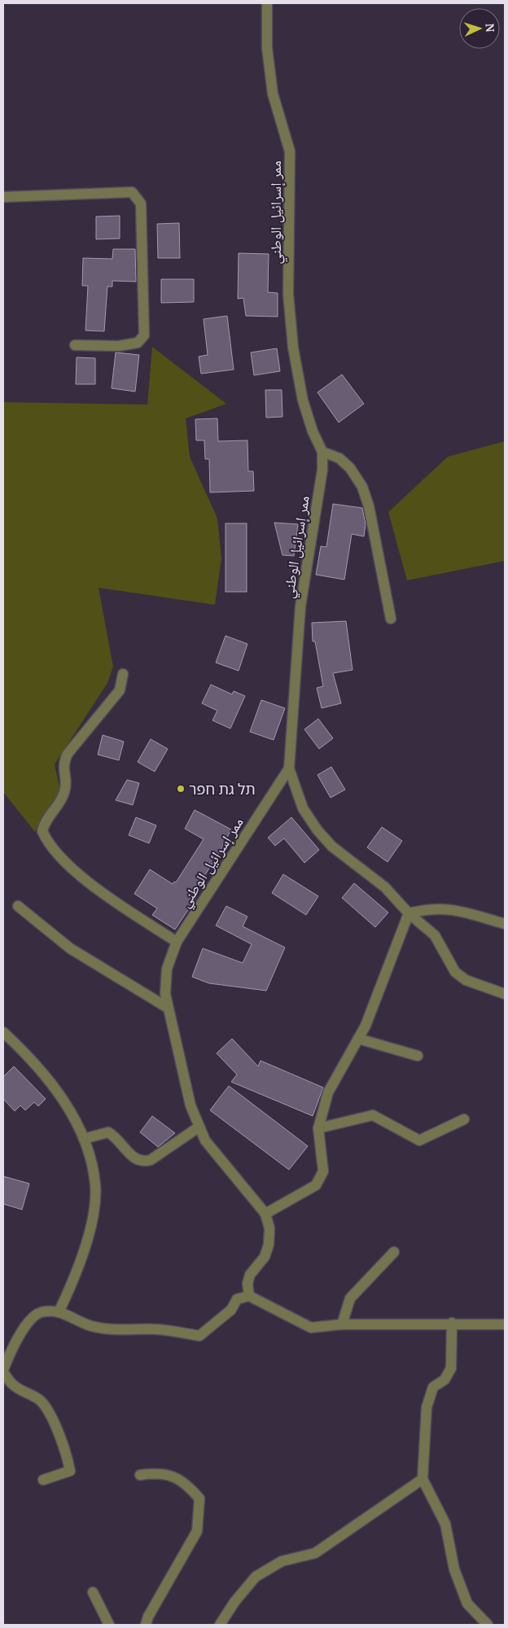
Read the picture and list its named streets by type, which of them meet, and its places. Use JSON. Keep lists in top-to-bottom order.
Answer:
{
  "streets": {
    "street": ["ممر إسرائيل الوطني"]
  },
  "places": ["תל גת חפר"],
  "north": "right"
}
